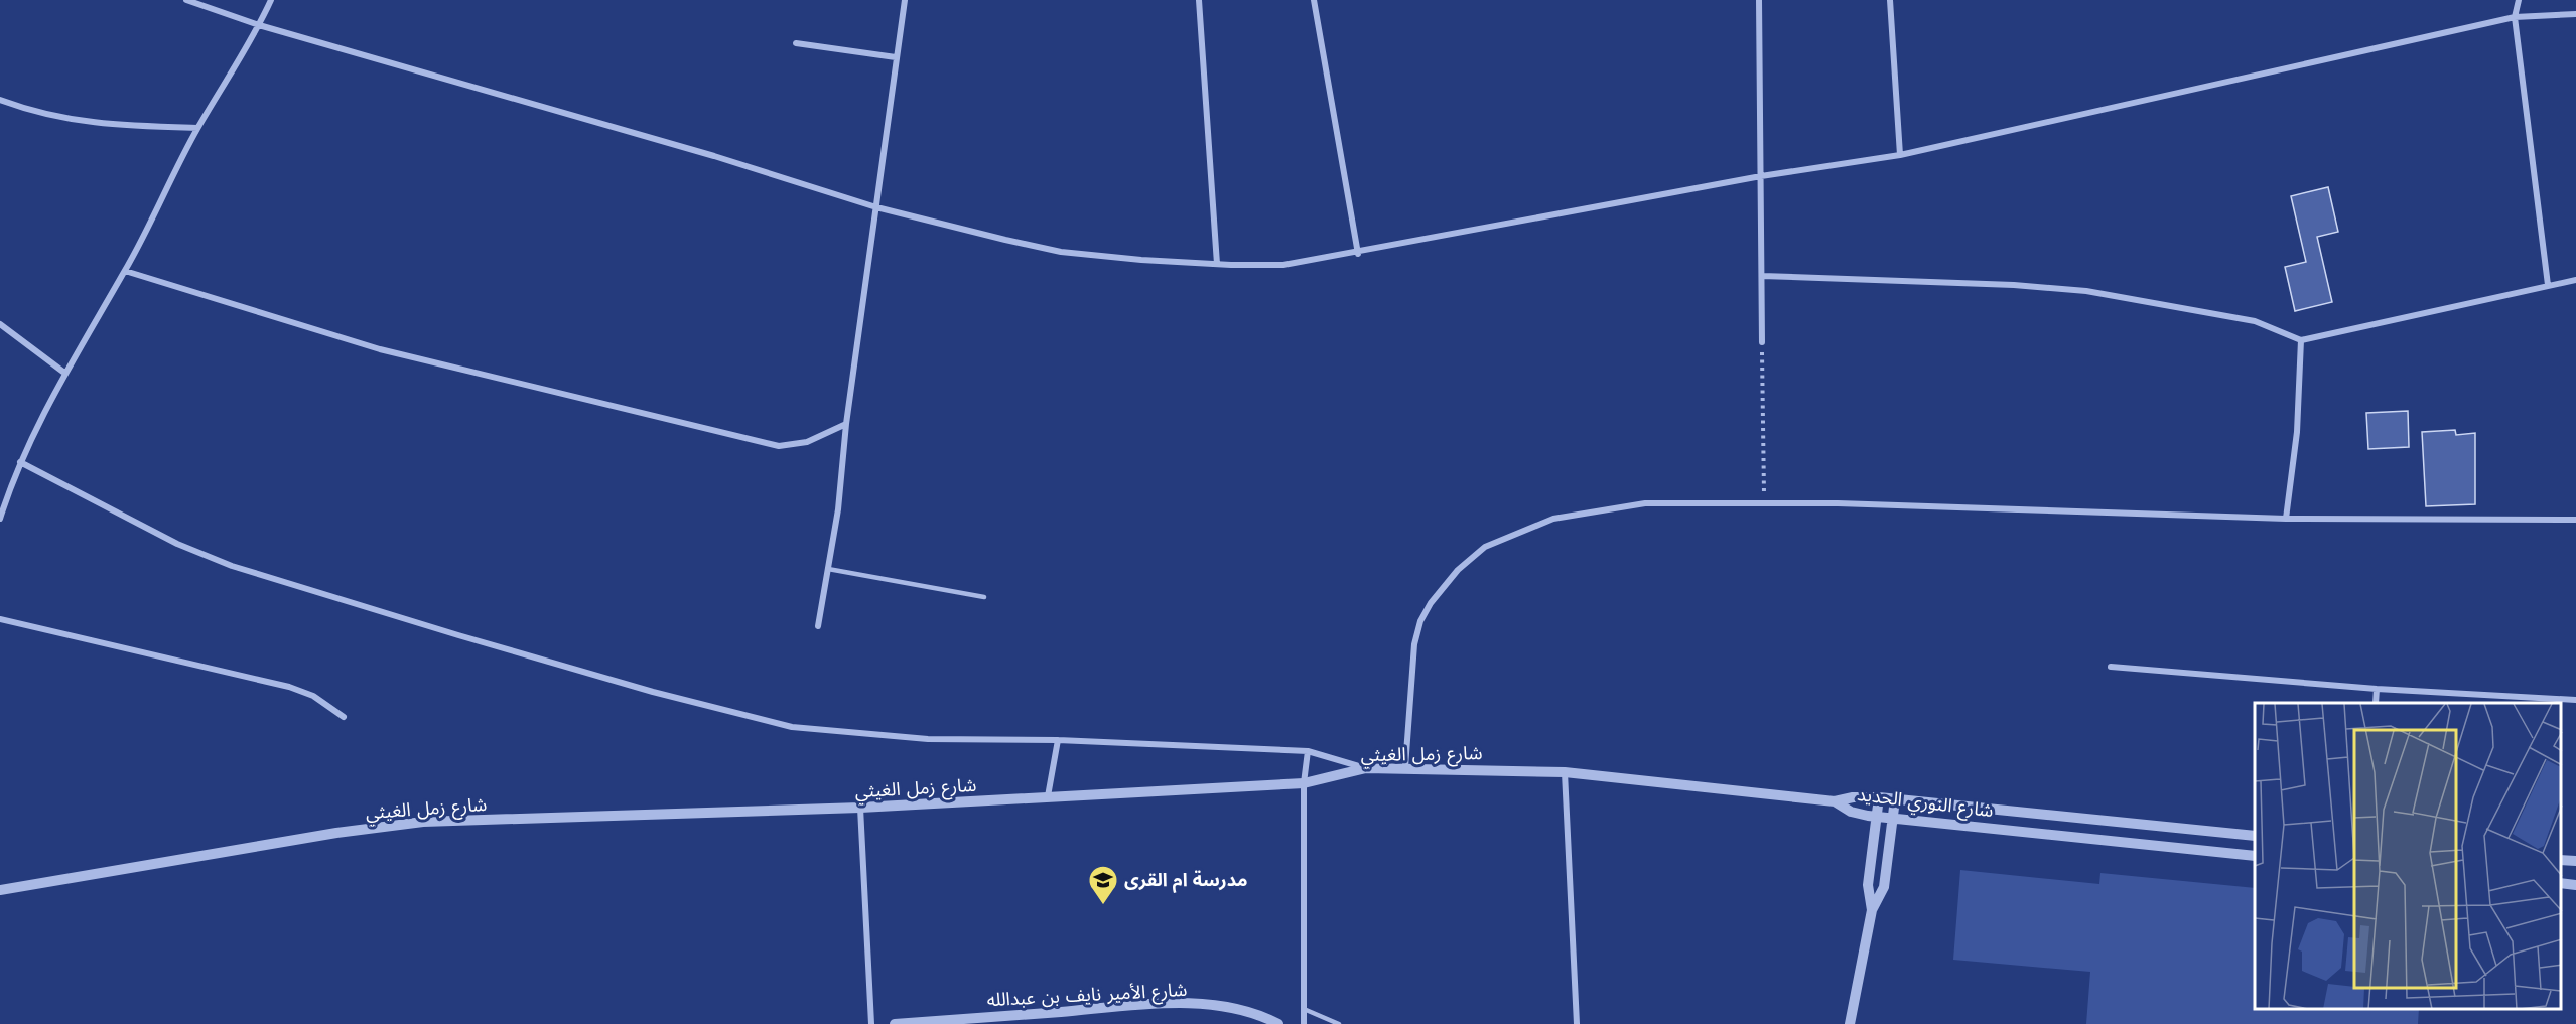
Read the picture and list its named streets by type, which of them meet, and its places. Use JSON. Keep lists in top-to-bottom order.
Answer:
{
  "streets": {
    "street": ["شارع زمل الغيثي", "شارع النوري الحديد", "شارع الأمير نايف بن عبدالله"]
  },
  "crossings": [
    ["شارع زمل الغيثي", "شارع النوري الحديد"]
  ],
  "places": {
    "school or university": ["مدرسة ام القرى"]
  }
}
